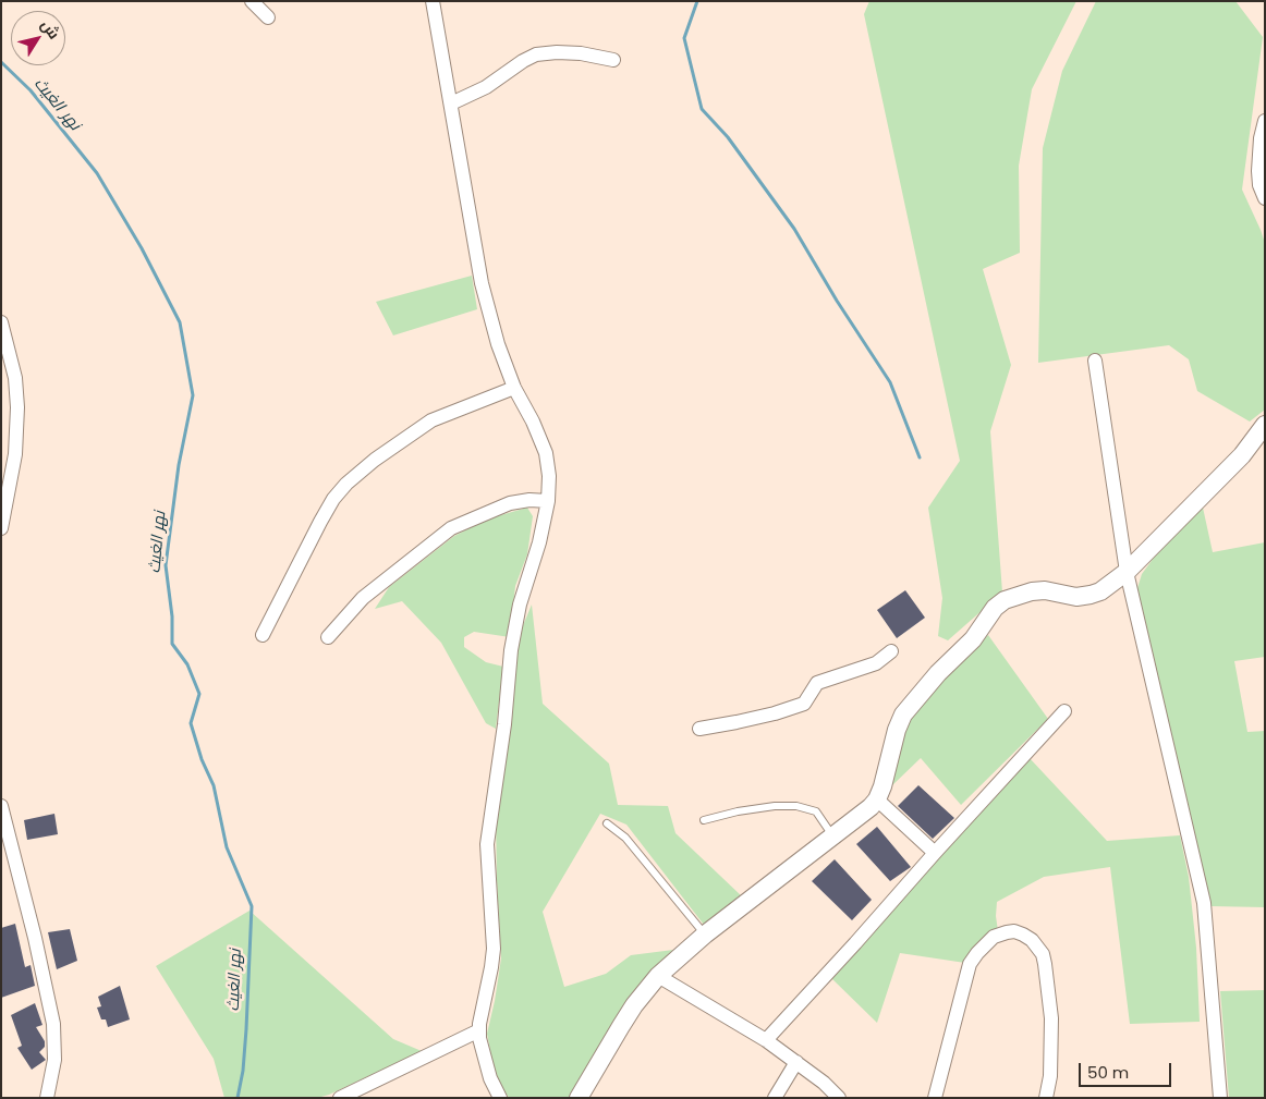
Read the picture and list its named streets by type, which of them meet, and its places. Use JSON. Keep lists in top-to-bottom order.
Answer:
{
  "water": ["نهر الغيث"],
  "scale_bar": "50 m",
  "north": "top right"
}
